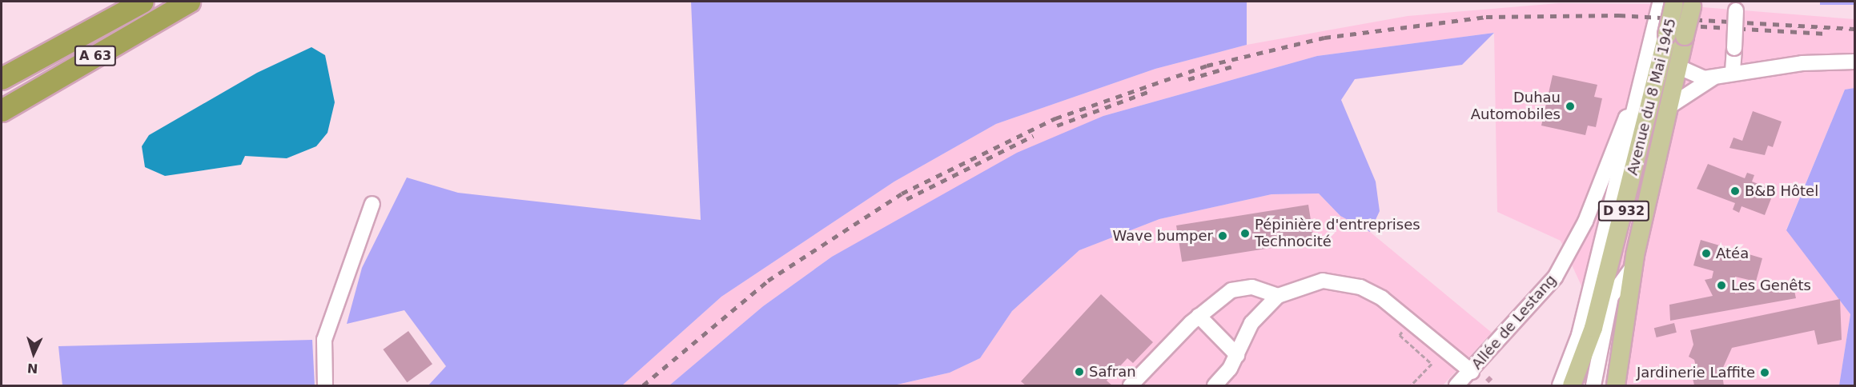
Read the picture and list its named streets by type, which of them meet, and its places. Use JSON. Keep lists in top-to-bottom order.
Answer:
{
  "streets": {
    "highway": ["A 63"],
    "main road": ["Avenue du 8 Mai 1945", "D 932"],
    "street": ["Allée de Lestang"]
  },
  "crossings": [
    ["Avenue du 8 Mai 1945", "Allée de Lestang"]
  ],
  "places": [
    "Duhau Automobiles",
    "B&B Hôtel",
    "Pépinière d'entreprises Technocité",
    "Wave bumper",
    "Atéa",
    "Les Genêts",
    "Safran",
    "Jardinerie Laffite"
  ],
  "north": "bottom"
}
